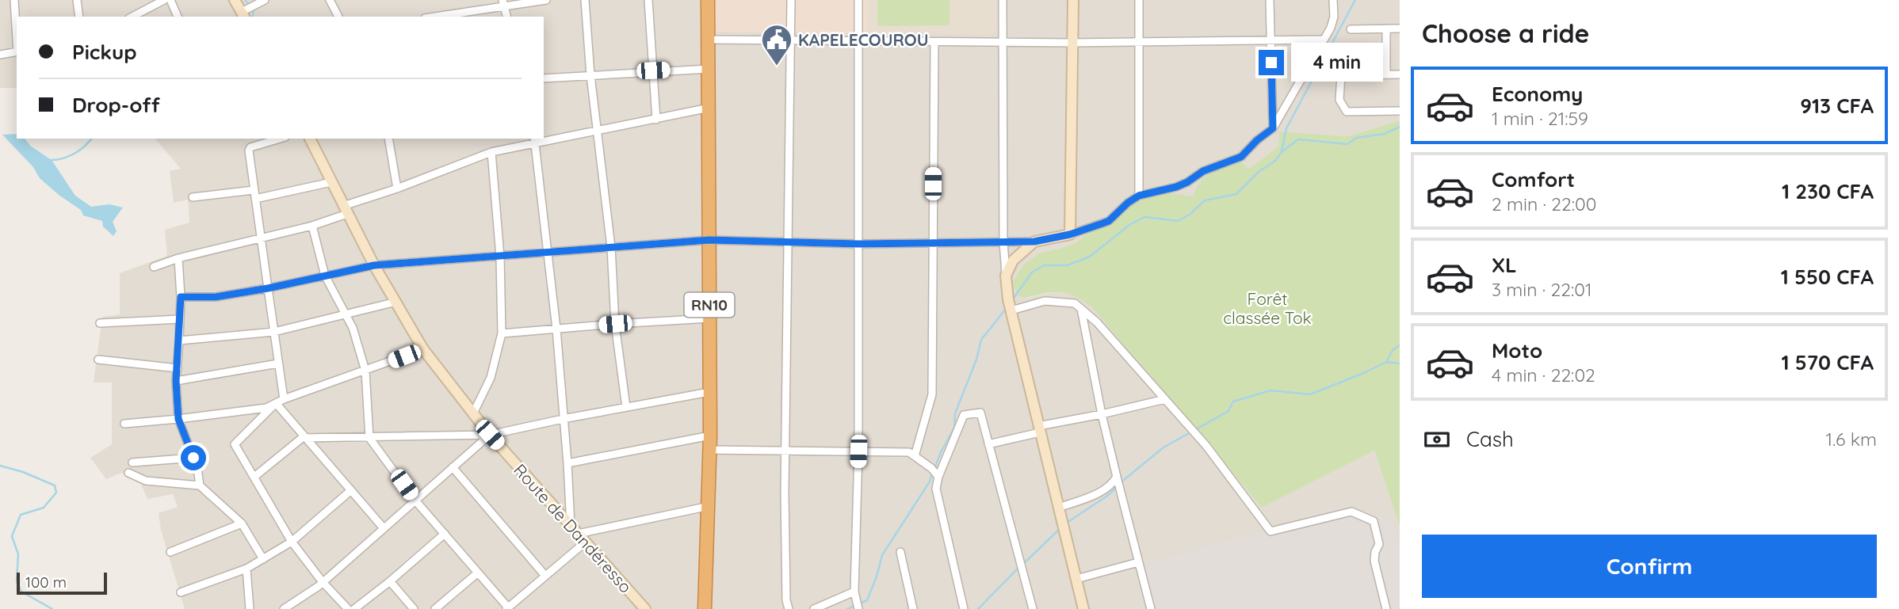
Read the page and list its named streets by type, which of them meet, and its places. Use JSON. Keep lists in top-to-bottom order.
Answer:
{
  "streets": {
    "highway": ["RN10"],
    "street": ["Route de Dandéresso"]
  },
  "parks": ["Forêt classée Tok"],
  "places": {
    "public building": ["KAPELECOUROU"]
  },
  "scale_bar": "100 m",
  "page": {
    "heading": "Choose a ride",
    "banner": ["Pickup", "Drop-off"],
    "bubble": "4 min",
    "list": [
      {
        "name": "Economy",
        "note": "1 min · 21:59",
        "value": "913 CFA"
      },
      {
        "name": "Comfort",
        "note": "2 min · 22:00",
        "value": "1 230 CFA"
      },
      {
        "name": "XL",
        "note": "3 min · 22:01",
        "value": "1 550 CFA"
      },
      {
        "name": "Moto",
        "note": "4 min · 22:02",
        "value": "1 570 CFA"
      }
    ],
    "pay": ["Cash", "1.6 km"],
    "buttons": "Confirm",
    "scale": "100 m"
  }
}
